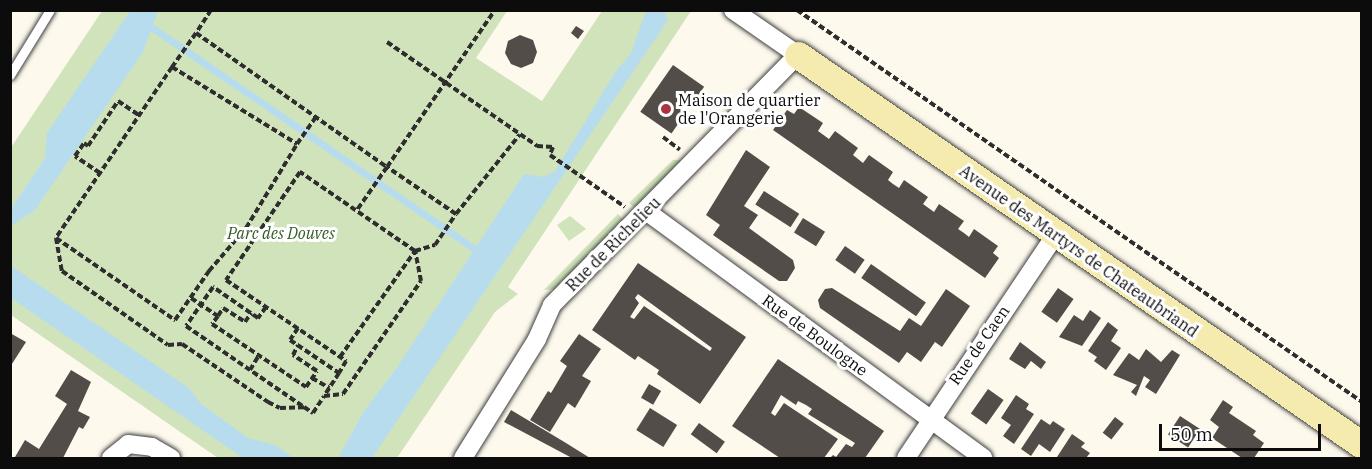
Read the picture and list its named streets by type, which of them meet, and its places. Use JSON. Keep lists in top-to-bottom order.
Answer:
{
  "streets": {
    "street": [
      "Rue de Richelieu",
      "Avenue des Martyrs de Chateaubriand",
      "Rue de Boulogne",
      "Rue de Caen"
    ]
  },
  "crossings": [
    ["Rue de Richelieu", "Avenue des Martyrs de Chateaubriand"],
    ["Rue de Richelieu", "Rue de Boulogne"],
    ["Avenue des Martyrs de Chateaubriand", "Rue de Caen"],
    ["Rue de Boulogne", "Rue de Caen"]
  ],
  "parks": ["Parc des Douves"],
  "places": ["Maison de quartier de l'Orangerie"],
  "scale_bar": "50 m"
}
